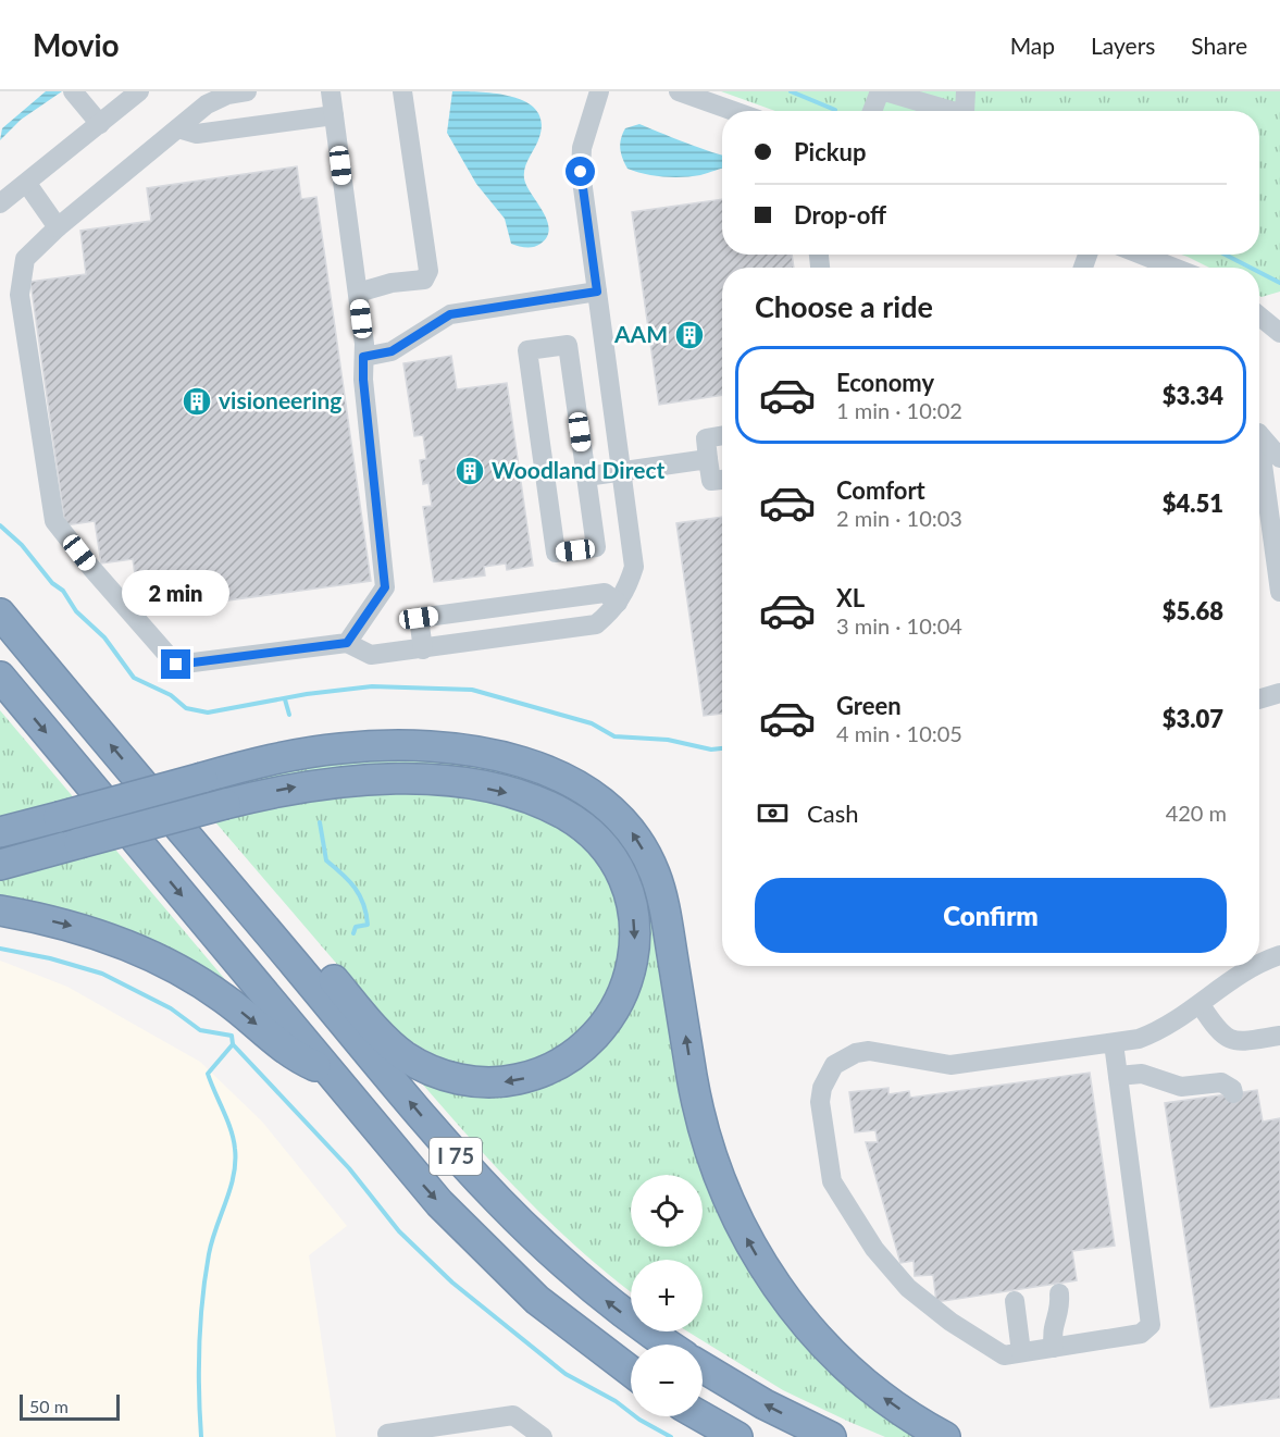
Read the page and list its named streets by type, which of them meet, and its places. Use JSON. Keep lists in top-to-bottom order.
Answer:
{
  "streets": {
    "highway": ["I 75"]
  },
  "places": {
    "building": ["AAM", "visioneering", "Woodland Direct"]
  },
  "scale_bar": "50 m",
  "page": {
    "header": "Movio",
    "nav": ["Map", "Layers", "Share"],
    "banner": ["Pickup", "Drop-off"],
    "heading": "Choose a ride",
    "list": [
      {
        "name": "Economy",
        "note": "1 min · 10:02",
        "value": "$3.34"
      },
      {
        "name": "Comfort",
        "note": "2 min · 10:03",
        "value": "$4.51"
      },
      {
        "name": "XL",
        "note": "3 min · 10:04",
        "value": "$5.68"
      },
      {
        "name": "Green",
        "note": "4 min · 10:05",
        "value": "$3.07"
      }
    ],
    "bubble": "2 min",
    "pay": ["Cash", "420 m"],
    "buttons": "Confirm",
    "map_buttons": ["+", "−"],
    "scale": "50 m"
  }
}
